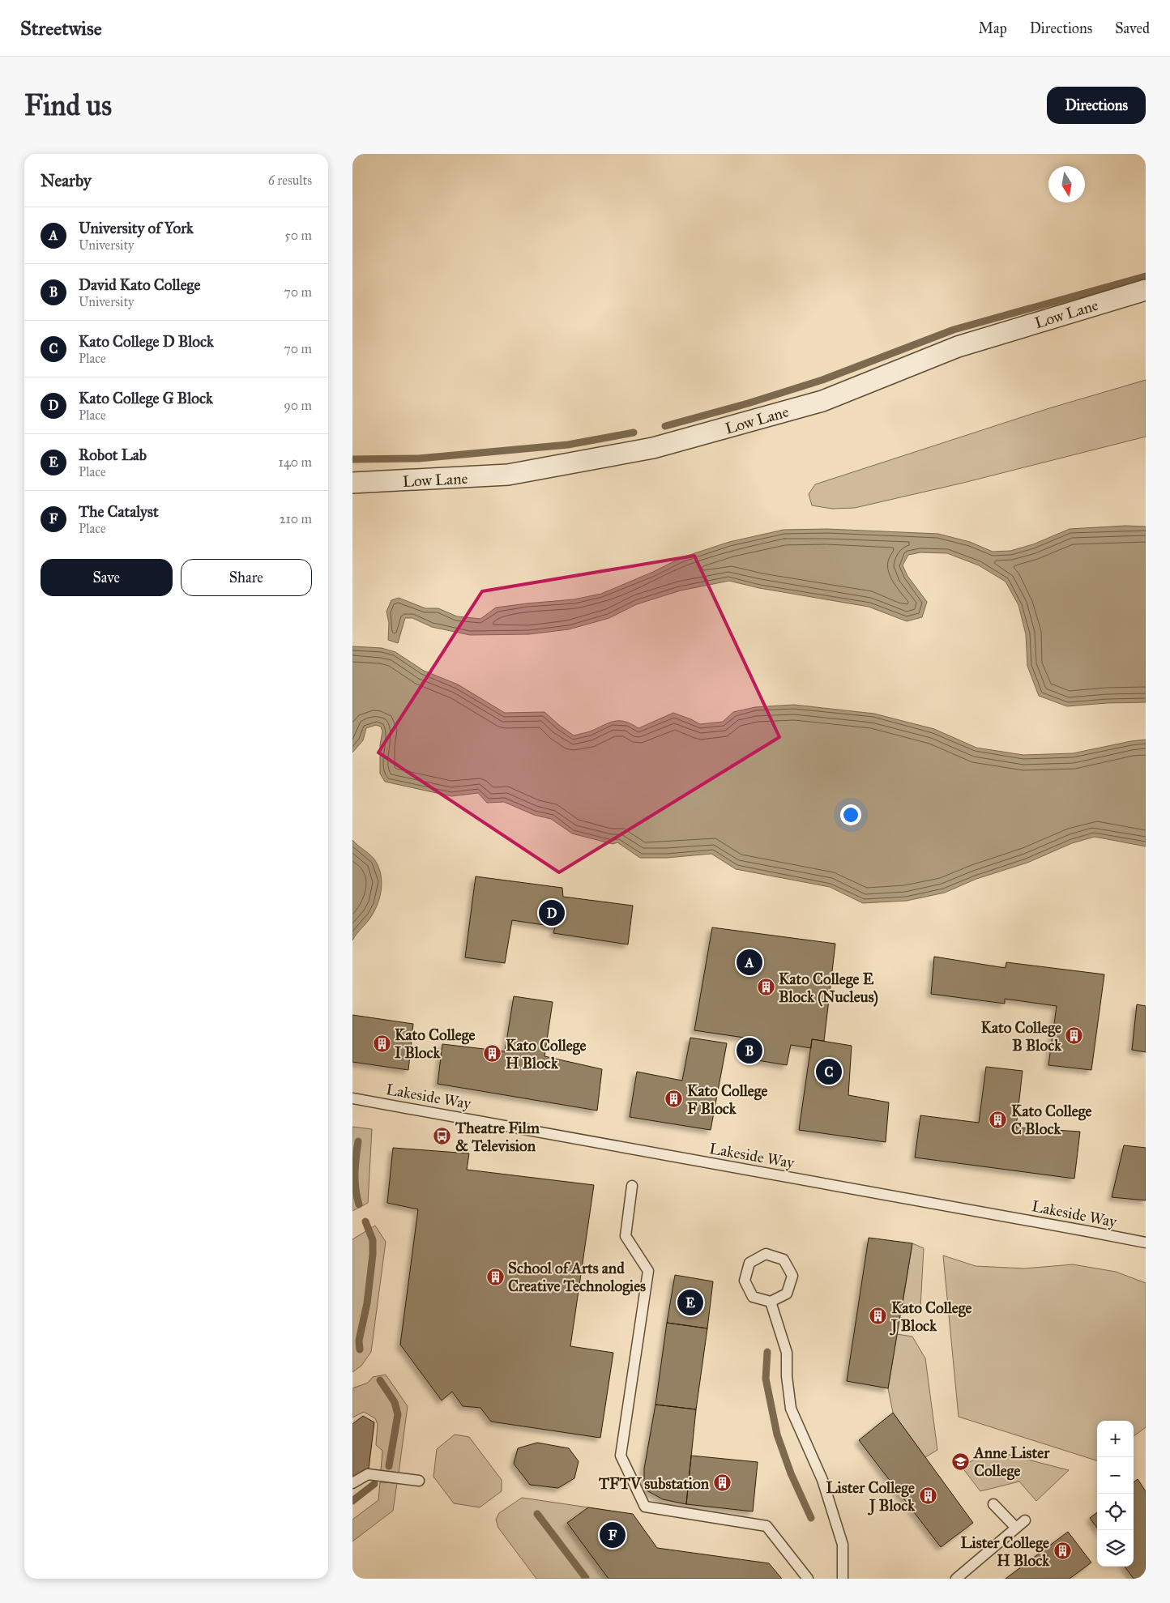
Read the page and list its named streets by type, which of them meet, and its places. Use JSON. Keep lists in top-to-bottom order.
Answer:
{
  "streets": {
    "street": ["Low Lane"],
    "lane": ["Lakeside Way"]
  },
  "places": {
    "building": [
      "Kato College E Block (Nucleus)",
      "Kato College B Block",
      "Kato College I Block",
      "Kato College H Block",
      "Kato College F Block",
      "Kato College C Block",
      "School of Arts and Creative Technologies",
      "Kato College J Block",
      "TFTV substation",
      "Lister College J Block",
      "Lister College H Block"
    ],
    "bus stop": ["Theatre Film & Television"],
    "school or university": ["Anne Lister College"]
  },
  "north": "bottom",
  "page": {
    "header": "Streetwise",
    "nav": ["Map", "Directions", "Saved"],
    "buttons": [
      "Directions",
      ["Save", "Share"]
    ],
    "title": "Find us",
    "heading": ["Nearby", "6 results"],
    "list": [
      {
        "mark": "A",
        "name": "University of York",
        "note": "University",
        "value": "50 m"
      },
      {
        "mark": "B",
        "name": "David Kato College",
        "note": "University",
        "value": "70 m"
      },
      {
        "mark": "C",
        "name": "Kato College D Block",
        "note": "Place",
        "value": "70 m"
      },
      {
        "mark": "D",
        "name": "Kato College G Block",
        "note": "Place",
        "value": "90 m"
      },
      {
        "mark": "E",
        "name": "Robot Lab",
        "note": "Place",
        "value": "140 m"
      },
      {
        "mark": "F",
        "name": "The Catalyst",
        "note": "Place",
        "value": "210 m"
      }
    ],
    "pins": [
      "D",
      "A",
      "B",
      "C",
      "E",
      "F"
    ],
    "map_buttons": ["+", "−"]
  }
}
